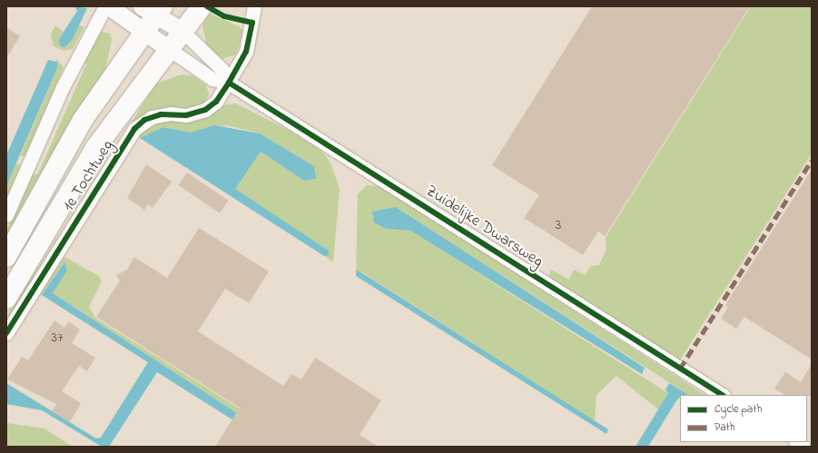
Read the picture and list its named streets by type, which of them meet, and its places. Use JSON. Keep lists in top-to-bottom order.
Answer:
{
  "streets": {
    "main road": ["1e Tochtweg"],
    "street": ["Zuidelijke Dwarsweg"]
  },
  "crossings": [
    ["1e Tochtweg", "Zuidelijke Dwarsweg"]
  ],
  "house_numbers": ["3", "37"],
  "legend": ["Cycle path", "Path"]
}
